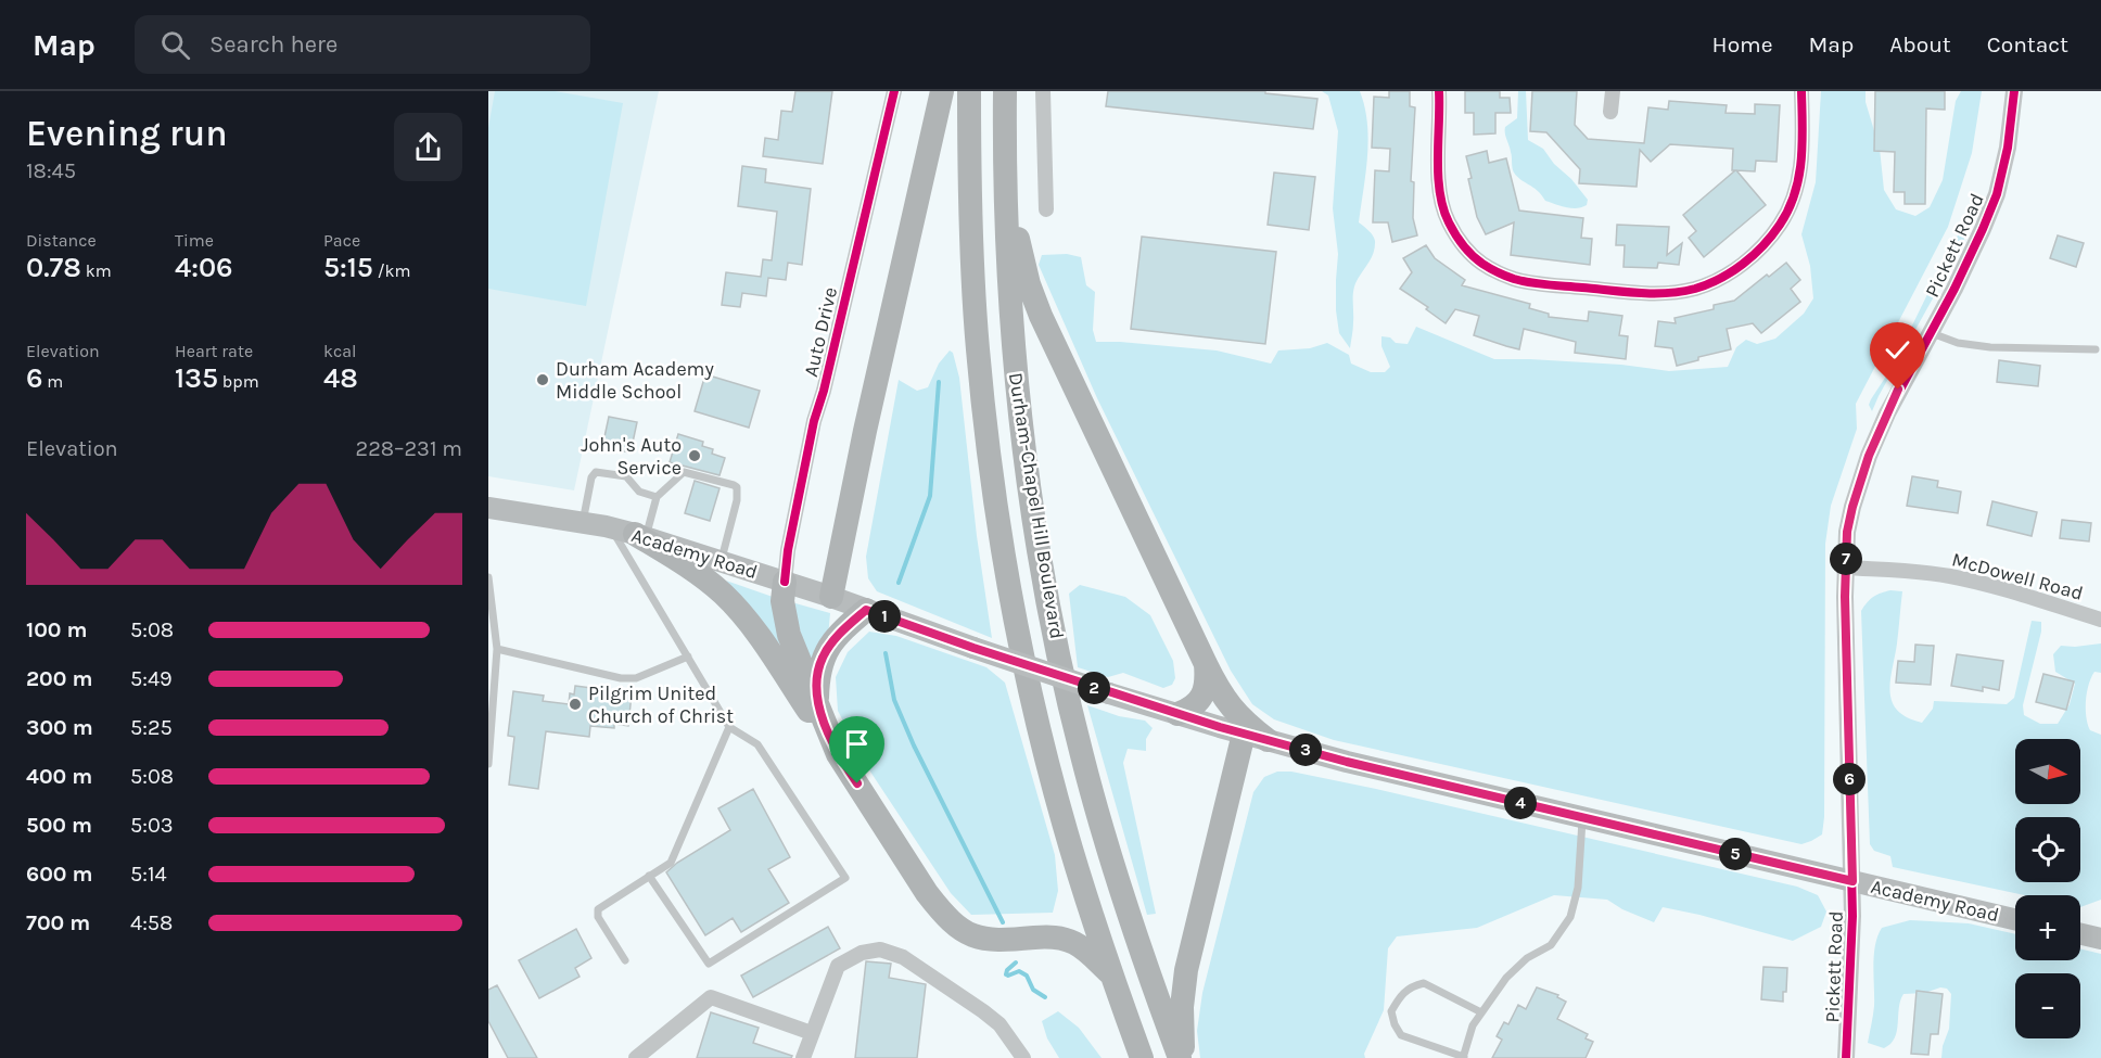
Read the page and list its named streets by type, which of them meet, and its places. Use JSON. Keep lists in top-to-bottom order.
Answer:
{
  "streets": {
    "main road": ["Durham-Chapel Hill Boulevard", "Academy Road"],
    "street": ["Pickett Road", "Auto Drive", "McDowell Road"]
  },
  "crossings": [
    ["Pickett Road", "Academy Road"],
    ["Pickett Road", "McDowell Road"],
    ["Auto Drive", "Academy Road"]
  ],
  "places": ["Durham Academy Middle School", "John's Auto Service", "Pilgrim United Church of Christ"],
  "north": "right",
  "page": {
    "header": "Map",
    "search": "Search here",
    "nav": [
      "Home",
      "Map",
      "About",
      "Contact"
    ],
    "heading": ["Evening run", "18:45"],
    "stats": [
      ["Distance", "0.78 km"],
      ["Time", "4:06"],
      ["Pace", "5:15 /km"],
      ["Elevation", "6 m"],
      ["Heart rate", "135 bpm"],
      ["kcal", "48"]
    ],
    "chart": ["Elevation", "228–231 m"],
    "pins": [
      "7",
      "1",
      "2",
      "3",
      "6",
      "4",
      "5"
    ],
    "list": [
      {
        "name": "100 m",
        "note": "5:08"
      },
      {
        "name": "200 m",
        "note": "5:49"
      },
      {
        "name": "300 m",
        "note": "5:25"
      },
      {
        "name": "400 m",
        "note": "5:08"
      },
      {
        "name": "500 m",
        "note": "5:03"
      },
      {
        "name": "600 m",
        "note": "5:14"
      },
      {
        "name": "700 m",
        "note": "4:58"
      }
    ],
    "map_buttons": ["+", "−"]
  }
}
